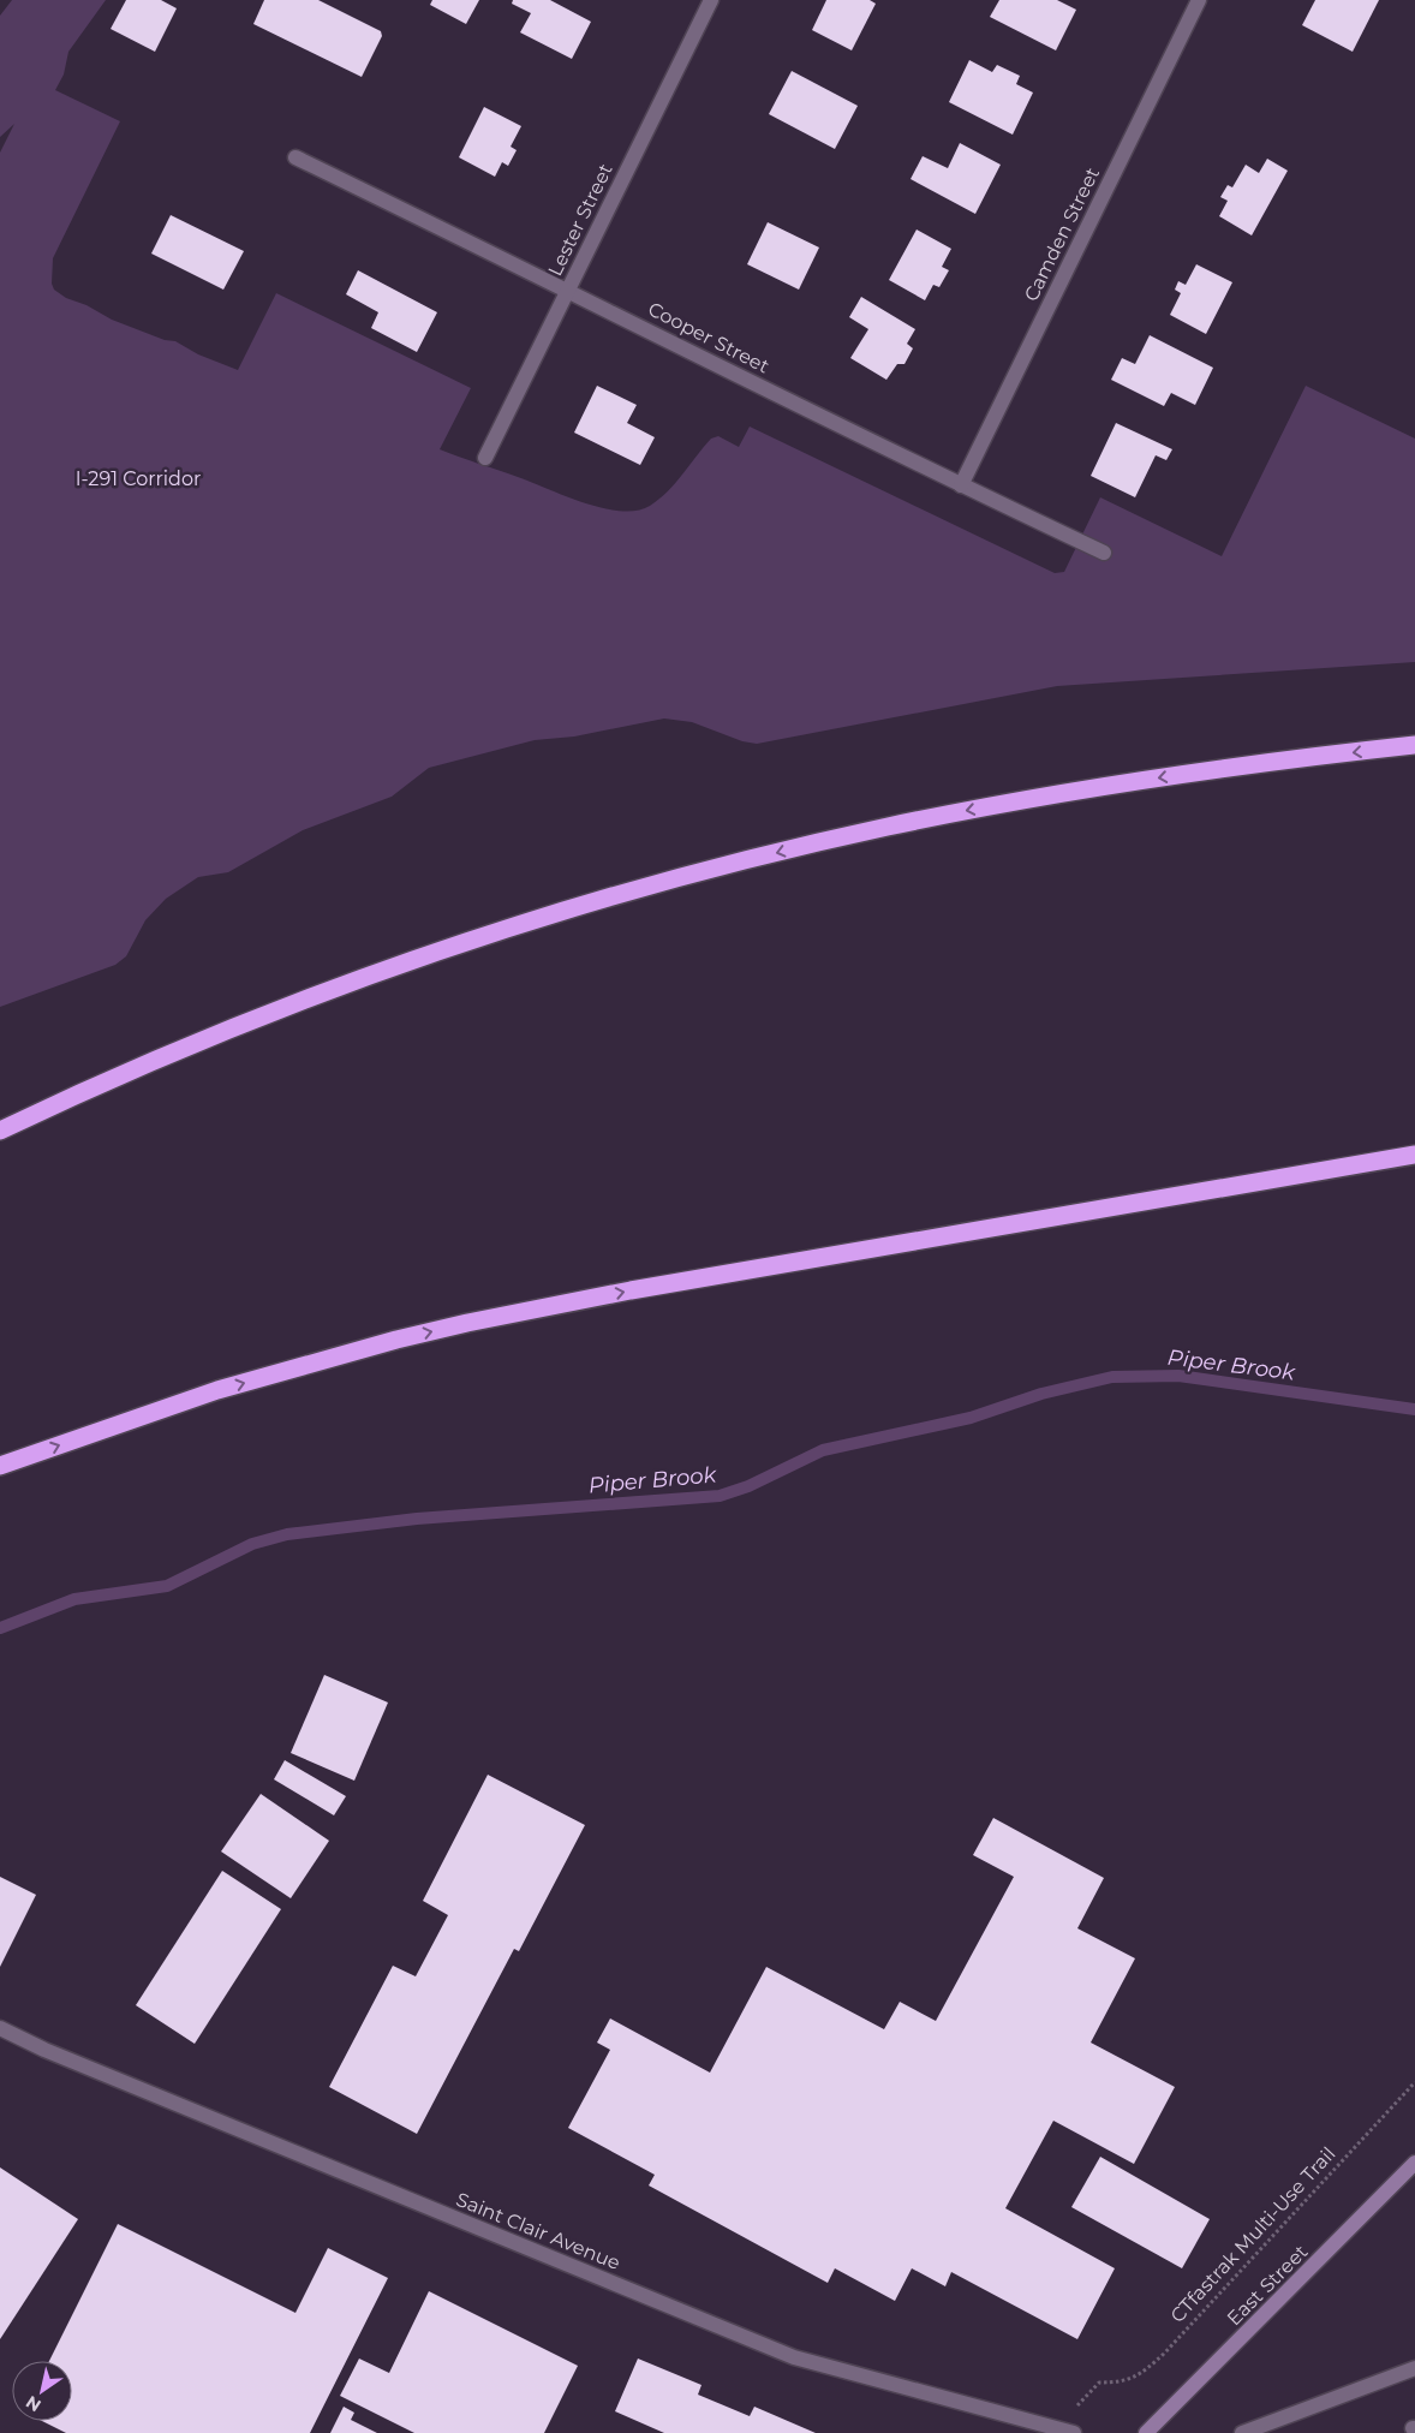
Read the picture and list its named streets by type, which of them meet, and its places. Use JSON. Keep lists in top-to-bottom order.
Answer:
{
  "streets": {
    "main road": ["East Street"],
    "street": [
      "Lester Street",
      "Camden Street",
      "Cooper Street",
      "Saint Clair Avenue"
    ],
    "path": ["CTfastrak Multi-Use Trail"]
  },
  "crossings": [
    ["Lester Street", "Cooper Street"],
    ["Camden Street", "Cooper Street"]
  ],
  "water": ["Piper Brook"],
  "parks": ["I-291 Corridor"],
  "north": "bottom left"
}
